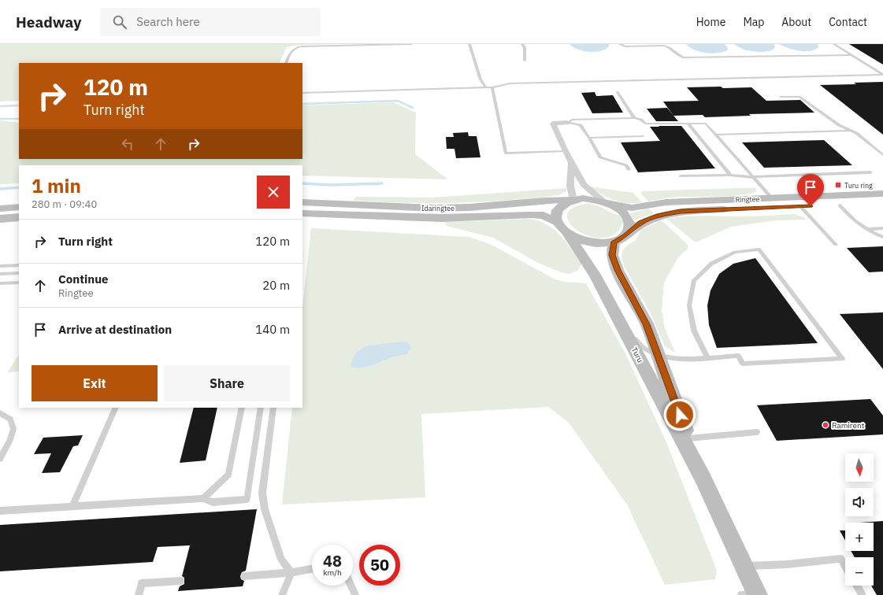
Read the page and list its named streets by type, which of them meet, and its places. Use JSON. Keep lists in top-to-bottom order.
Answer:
{
  "streets": {
    "main road": ["Ringtee", "Idaringtee", "Turu"]
  },
  "crossings": [
    ["Ringtee", "Idaringtee"],
    ["Ringtee", "Turu"],
    ["Idaringtee", "Turu"]
  ],
  "places": {
    "transit": ["Turu ring"],
    "other": ["Ramirent"]
  },
  "north": "bottom",
  "page": {
    "header": "Headway",
    "search": "Search here",
    "nav": [
      "Home",
      "Map",
      "About",
      "Contact"
    ],
    "turn": ["120 m", "Turn right"],
    "heading": ["1 min", "280 m · 09:40"],
    "list": [
      {
        "name": "Turn right",
        "value": "120 m"
      },
      {
        "name": "Continue",
        "note": "Ringtee",
        "value": "20 m"
      },
      {
        "name": "Arrive at destination",
        "value": "140 m"
      }
    ],
    "buttons": ["Exit", "Share"],
    "map_buttons": ["+", "−"],
    "speed": "48 km/h",
    "limit": "50"
  }
}
